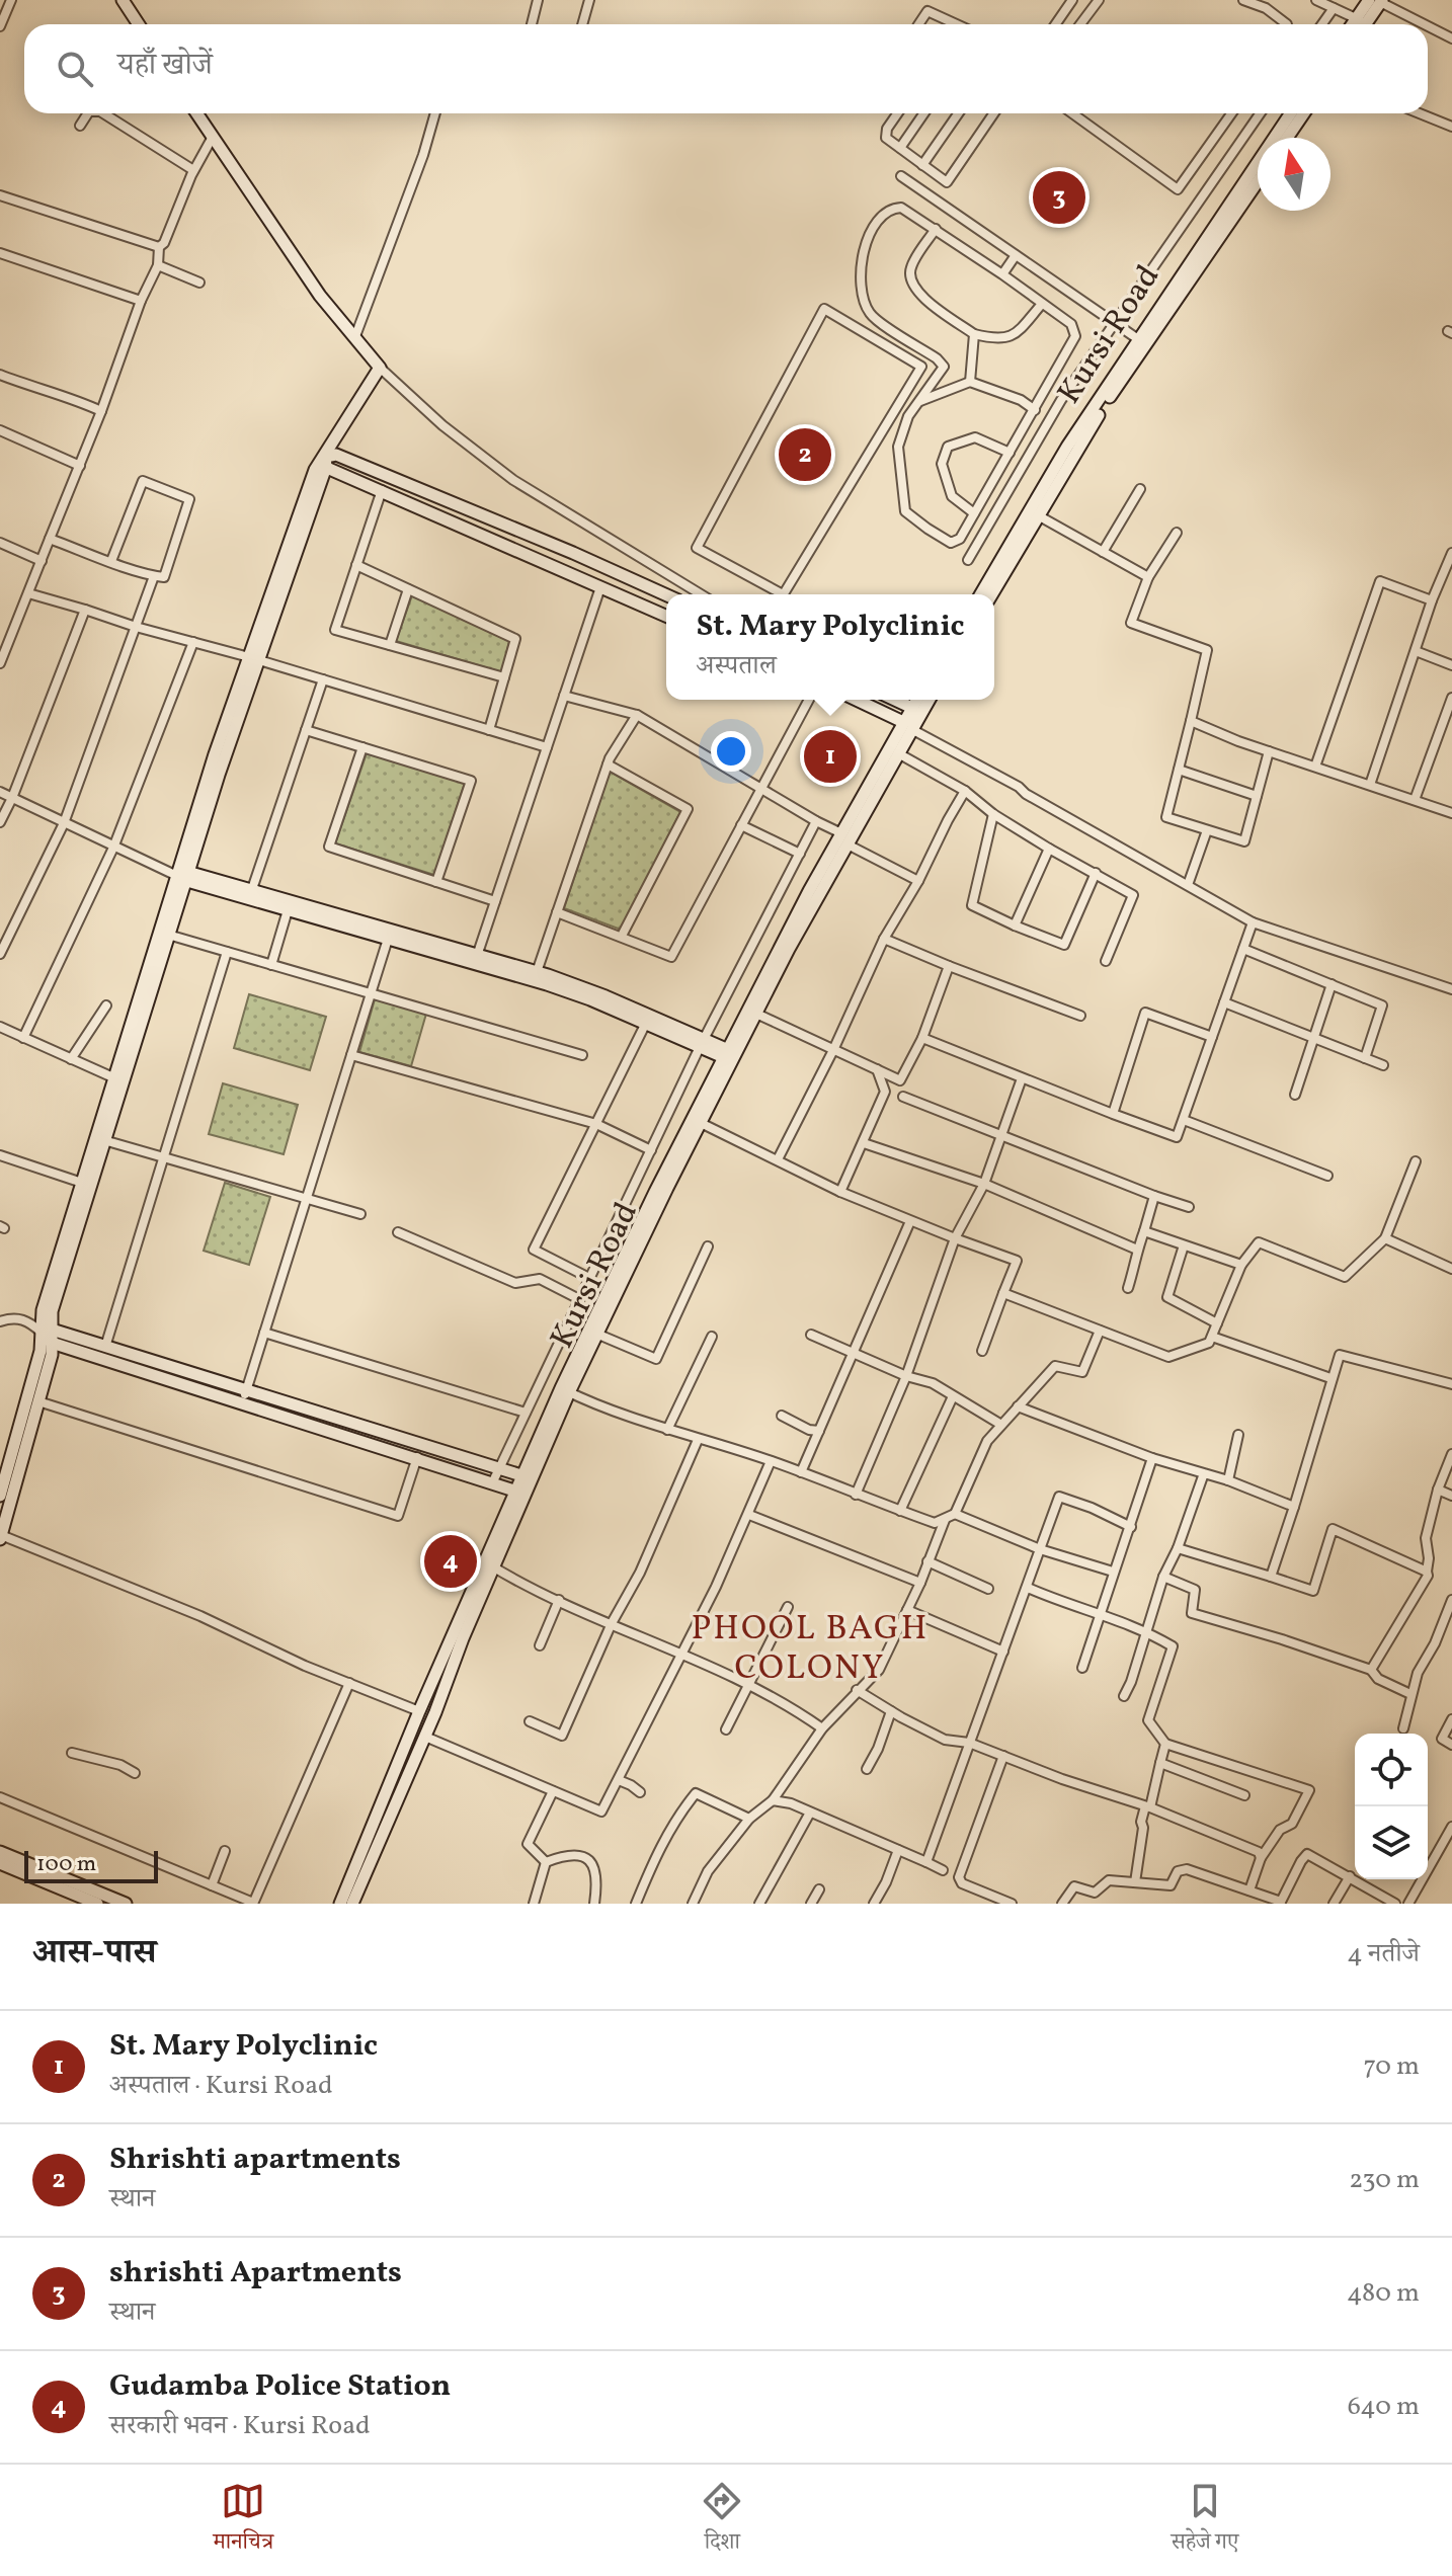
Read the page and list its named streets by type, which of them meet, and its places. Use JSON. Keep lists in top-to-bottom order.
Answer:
{
  "streets": {
    "street": ["Kursi Road"]
  },
  "districts": ["PHOOL BAGH COLONY"],
  "scale_bar": "100 m",
  "north": "top",
  "page": {
    "search": "यहाँ खोजें",
    "pins": [
      "3",
      "2",
      "1",
      "4"
    ],
    "popup": ["St. Mary Polyclinic", "अस्पताल"],
    "scale": "100 m",
    "heading": ["आस-पास", "4 नतीजे"],
    "list": [
      {
        "mark": "1",
        "name": "St. Mary Polyclinic",
        "note": "अस्पताल · Kursi Road",
        "value": "70 m"
      },
      {
        "mark": "2",
        "name": "Shrishti apartments",
        "note": "स्थान",
        "value": "230 m"
      },
      {
        "mark": "3",
        "name": "shrishti Apartments",
        "note": "स्थान",
        "value": "480 m"
      },
      {
        "mark": "4",
        "name": "Gudamba Police Station",
        "note": "सरकारी भवन · Kursi Road",
        "value": "640 m"
      }
    ],
    "nav": ["मानचित्र", "दिशा", "सहेजे गए"]
  }
}
